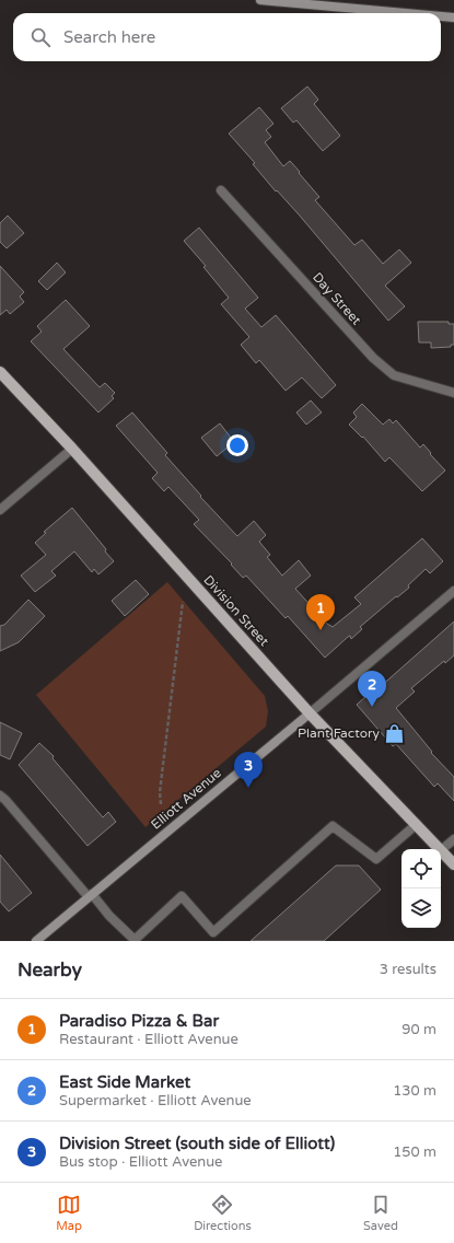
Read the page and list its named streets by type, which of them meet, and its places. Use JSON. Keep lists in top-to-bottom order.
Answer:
{
  "streets": {
    "main road": ["Division Street"],
    "street": ["Day Street", "Elliott Avenue"]
  },
  "crossings": [
    ["Division Street", "Elliott Avenue"]
  ],
  "places": {
    "shop": ["Plant Factory"]
  },
  "page": {
    "search": "Search here",
    "pins": ["1", "2", "3"],
    "heading": ["Nearby", "3 results"],
    "list": [
      {
        "mark": "1",
        "name": "Paradiso Pizza & Bar",
        "note": "Restaurant · Elliott Avenue",
        "value": "90 m"
      },
      {
        "mark": "2",
        "name": "East Side Market",
        "note": "Supermarket · Elliott Avenue",
        "value": "130 m"
      },
      {
        "mark": "3",
        "name": "Division Street (south side of Elliott)",
        "note": "Bus stop · Elliott Avenue",
        "value": "150 m"
      }
    ],
    "nav": ["Map", "Directions", "Saved"]
  }
}
